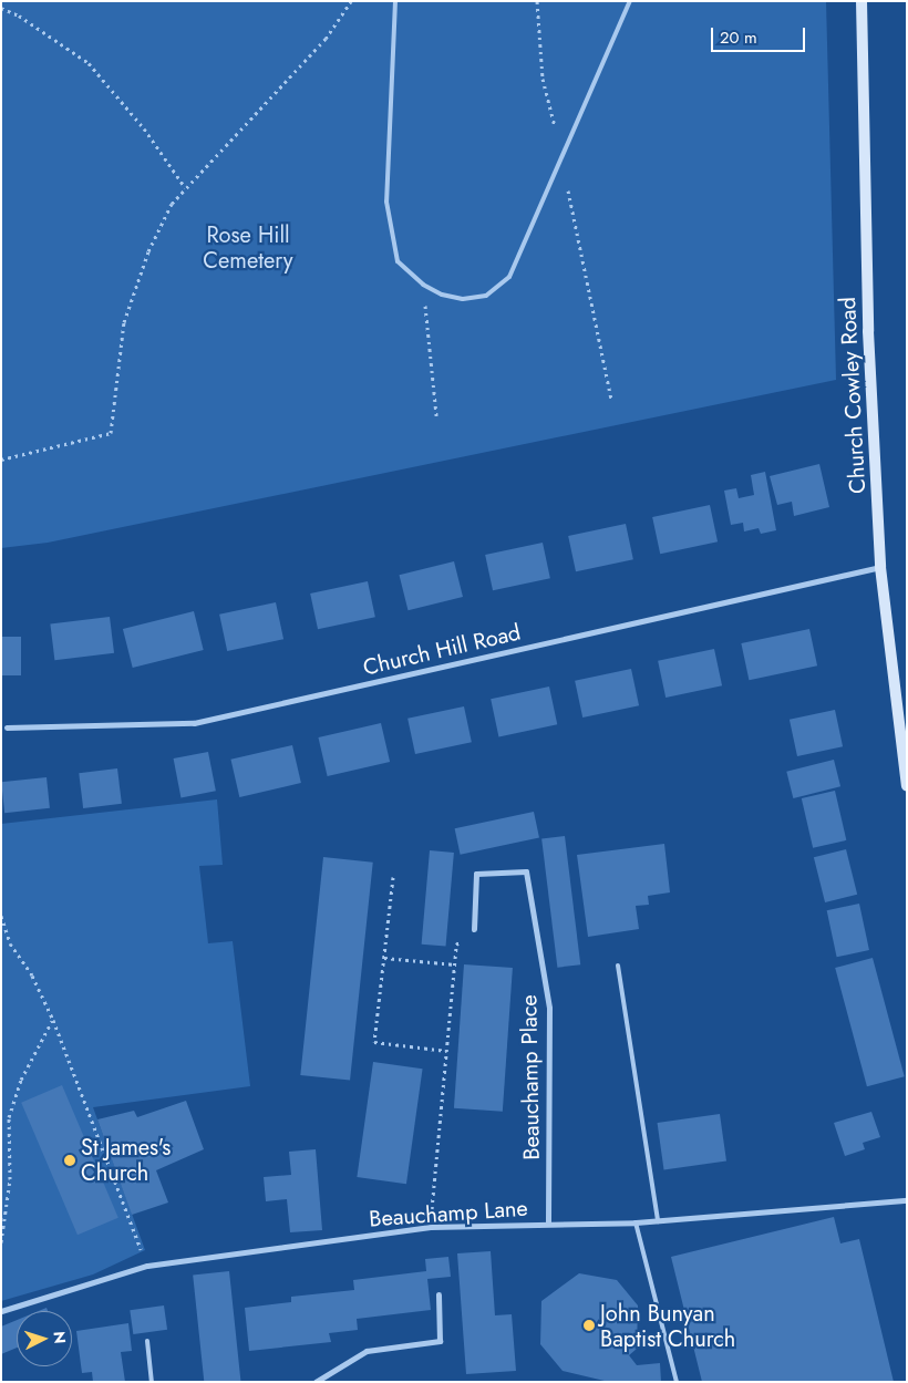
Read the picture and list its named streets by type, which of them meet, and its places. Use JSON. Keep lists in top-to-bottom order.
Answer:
{
  "streets": {
    "main road": ["Church Cowley Road"],
    "street": ["Church Hill Road", "Beauchamp Place", "Beauchamp Lane"]
  },
  "crossings": [
    ["Church Cowley Road", "Church Hill Road"],
    ["Beauchamp Place", "Beauchamp Lane"]
  ],
  "parks": ["Rose Hill Cemetery"],
  "places": ["St James's Church", "John Bunyan Baptist Church"],
  "scale_bar": "20 m",
  "north": "right"
}
